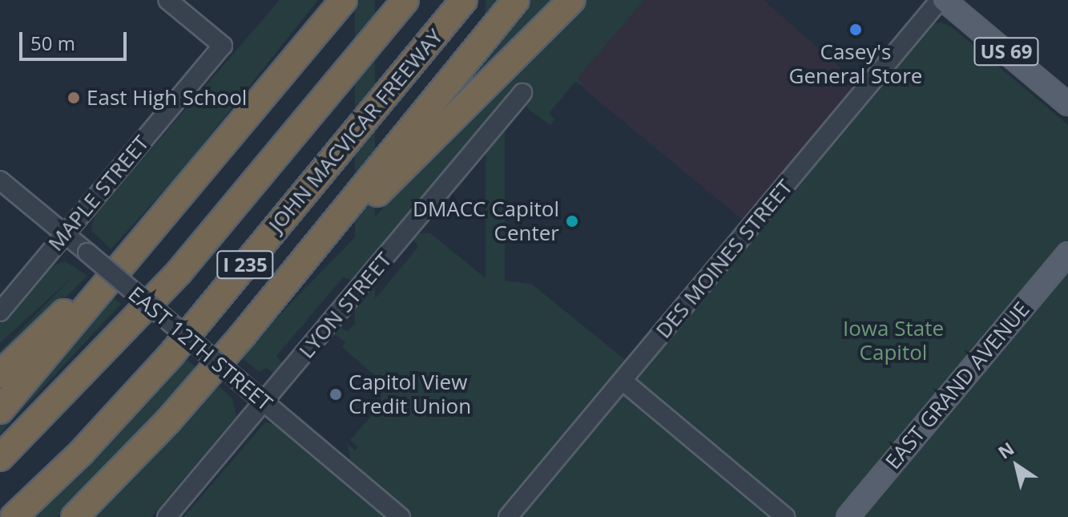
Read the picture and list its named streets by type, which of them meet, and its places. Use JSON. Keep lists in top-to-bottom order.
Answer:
{
  "streets": {
    "highway": ["JOHN MACVICAR FREEWAY", "I 235"],
    "main road": ["US 69", "EAST GRAND AVENUE"],
    "street": [
      "MAPLE STREET",
      "DES MOINES STREET",
      "LYON STREET",
      "EAST 12TH STREET"
    ]
  },
  "crossings": [
    ["US 69", "DES MOINES STREET"],
    ["MAPLE STREET", "EAST 12TH STREET"],
    ["LYON STREET", "EAST 12TH STREET"]
  ],
  "parks": ["Iowa State Capitol"],
  "places": [
    "Casey's General Store",
    "East High School",
    "DMACC Capitol Center",
    "Capitol View Credit Union"
  ],
  "scale_bar": "50 m",
  "north": "top left"
}
